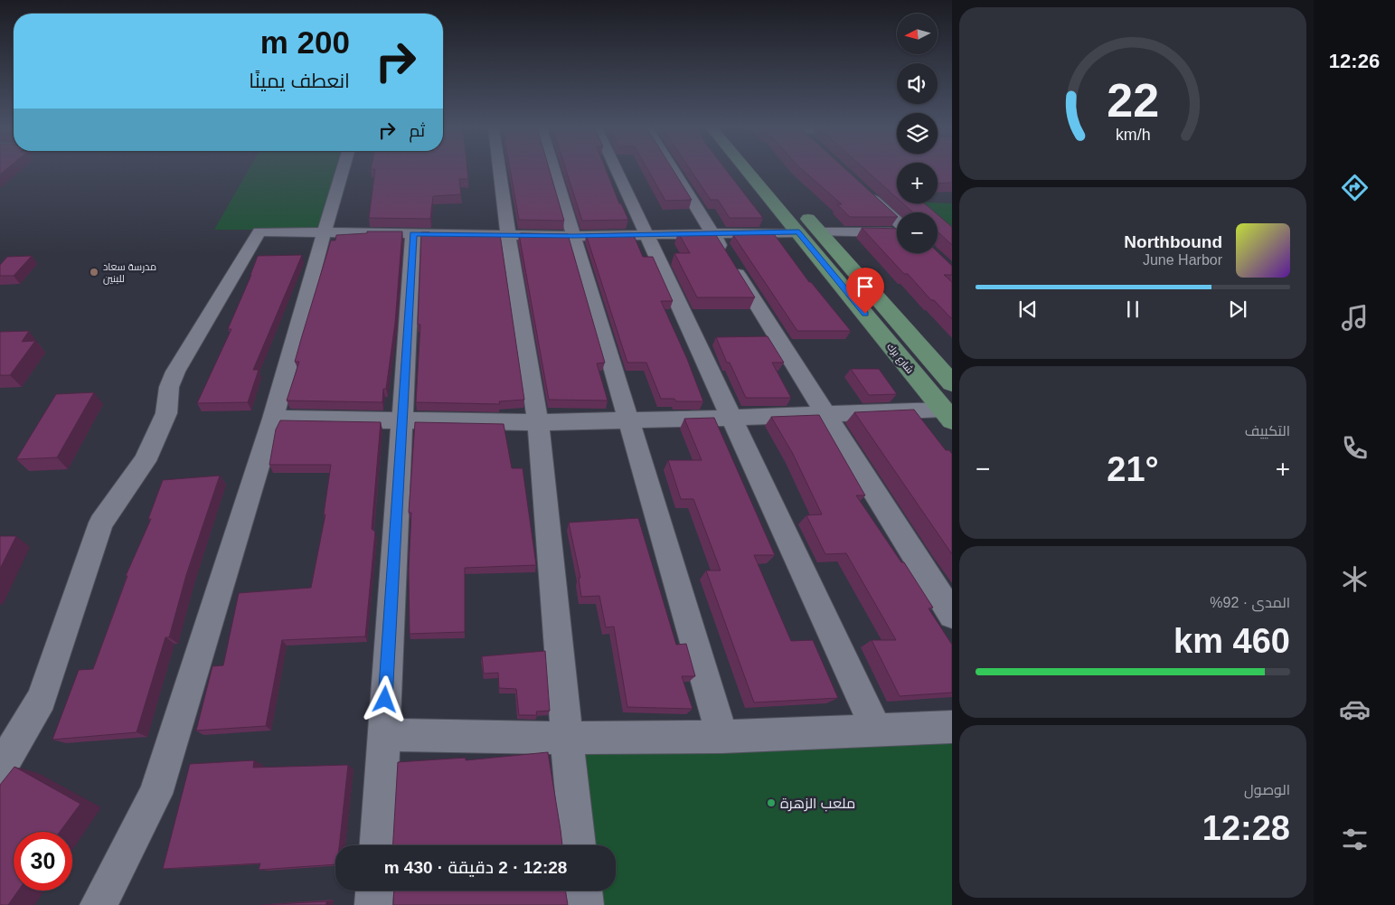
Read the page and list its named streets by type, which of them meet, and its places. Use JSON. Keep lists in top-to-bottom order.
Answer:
{
  "streets": {
    "main road": ["شارع برك"]
  },
  "places": ["مدرسة سعاد للبنين", "ملعب الزهرة"],
  "north": "left",
  "page": {
    "tabs": "12:26",
    "map_buttons": ["+", "−"],
    "turn": ["200 m", "انعطف يمينًا"],
    "then": "ثم",
    "song": ["Northbound", "June Harbor"],
    "tile": [
      "التكييف",
      ["المدى · 92%", "460 km"],
      ["الوصول", "12:28"]
    ],
    "heat": ["−", "21°", "+"],
    "limit": "30",
    "trip": "12:28 · 2 دقيقة · 430 m",
    "gauge": ["22", "km/h"]
  }
}
